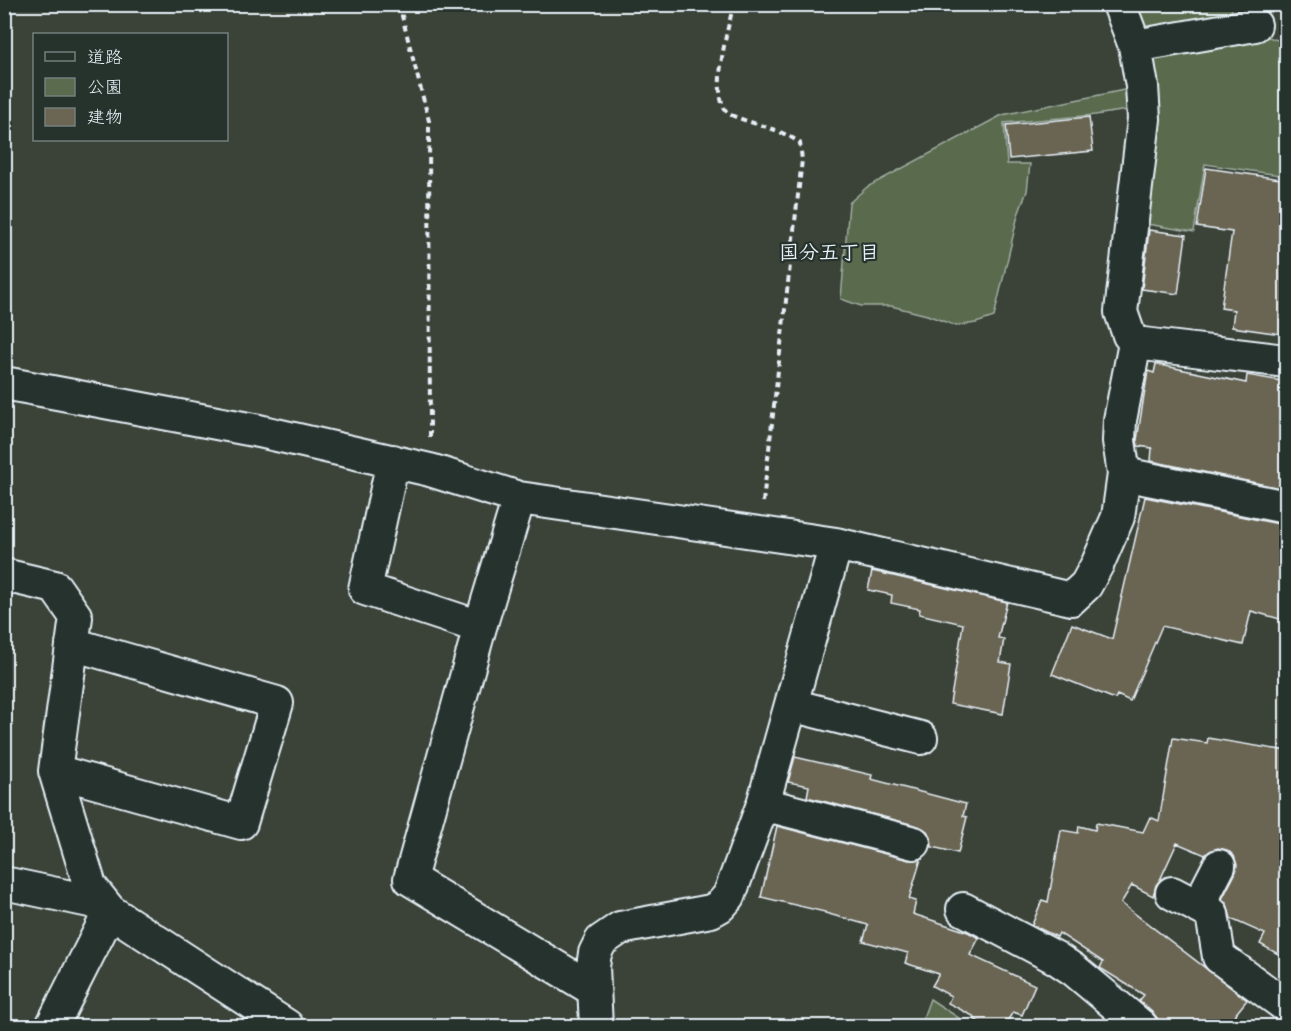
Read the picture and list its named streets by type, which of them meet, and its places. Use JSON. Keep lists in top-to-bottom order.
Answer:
{
  "districts": ["国分五丁目"],
  "legend": ["道路", "公園", "建物"]
}
